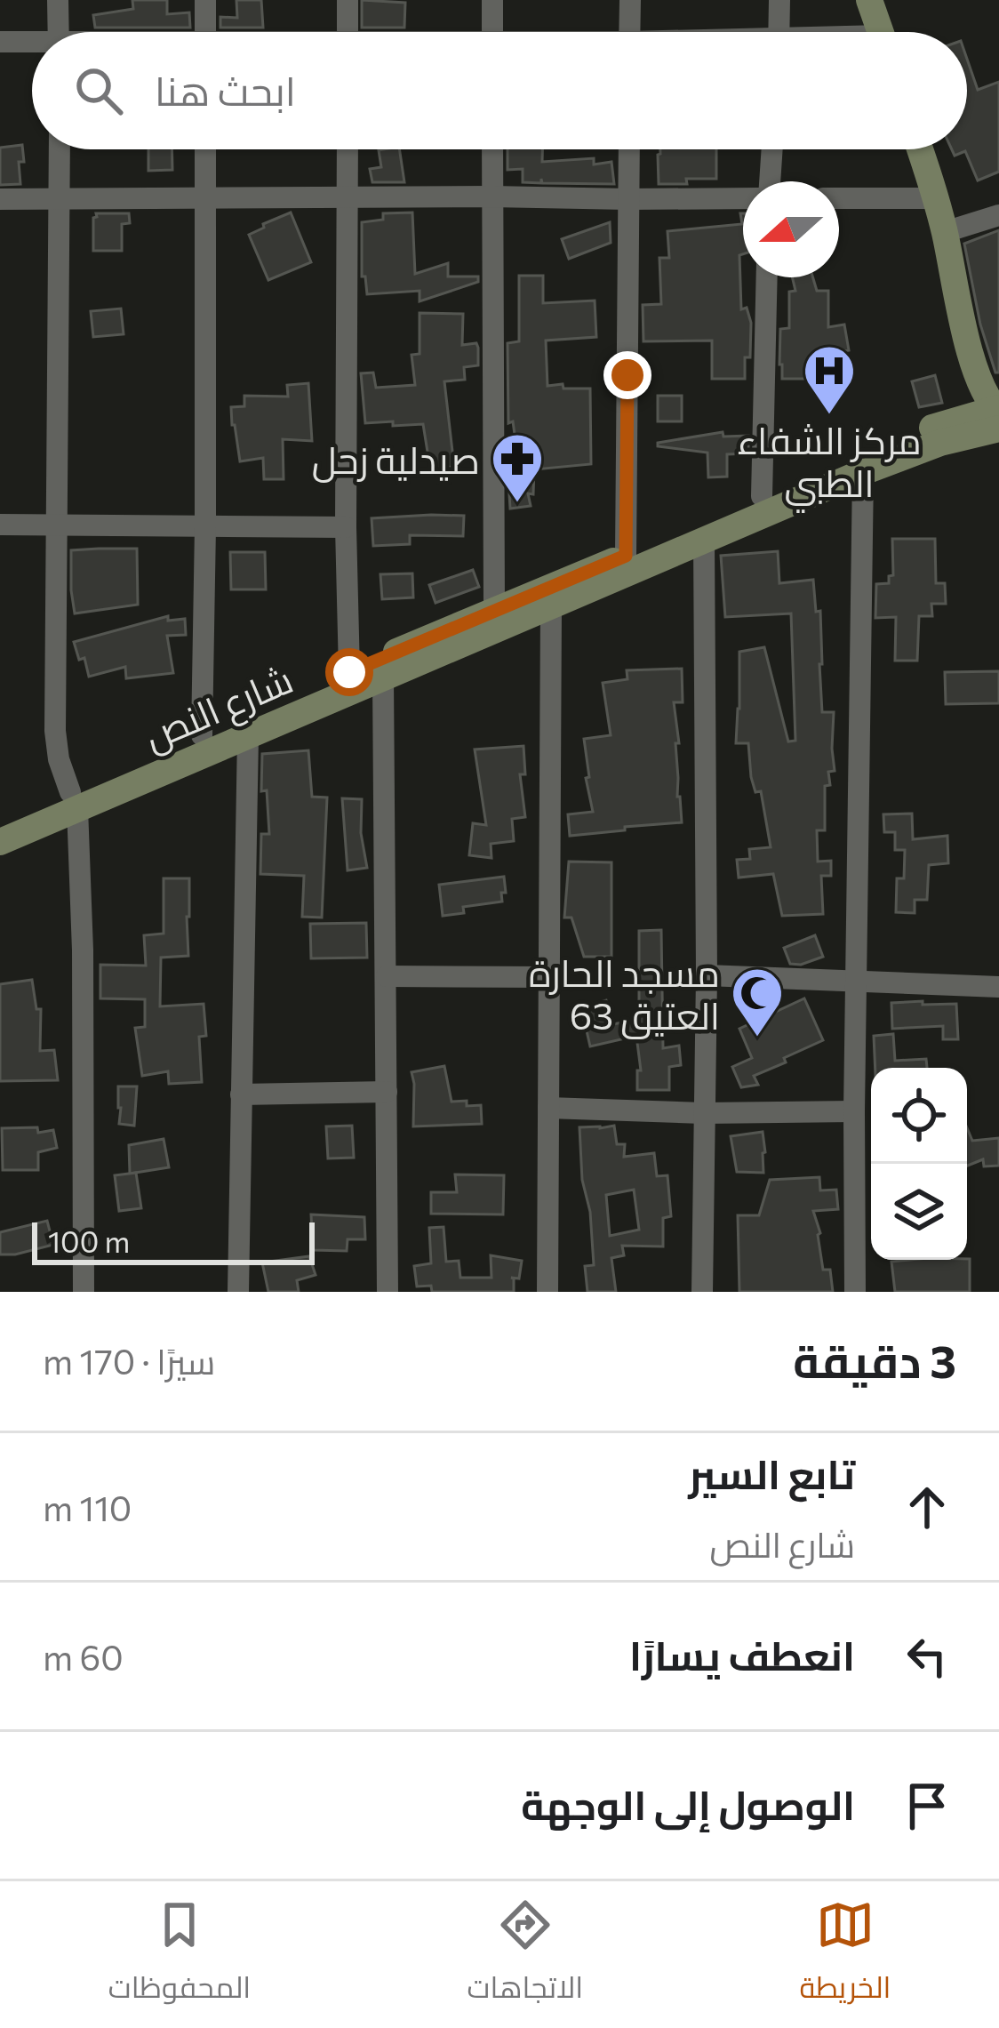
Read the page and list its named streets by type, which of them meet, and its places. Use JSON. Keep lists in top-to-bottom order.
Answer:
{
  "streets": {
    "main road": ["شارع النص"]
  },
  "places": {
    "hospital": ["مركز الشفاء الطبي"],
    "pharmacy": ["صيدلية زحل"],
    "mosque": ["مسجد الحارة 63 العتيق"]
  },
  "scale_bar": "100 m",
  "north": "left",
  "page": {
    "search": "ابحث هنا",
    "scale": "100 m",
    "heading": ["3 دقيقة", "سيرًا · 170 m"],
    "list": [
      ["تابع السير", "شارع النص", "110 m"],
      ["انعطف يسارًا", "60 m"],
      "الوصول إلى الوجهة"
    ],
    "nav": ["الخريطة", "الاتجاهات", "المحفوظات"]
  }
}
